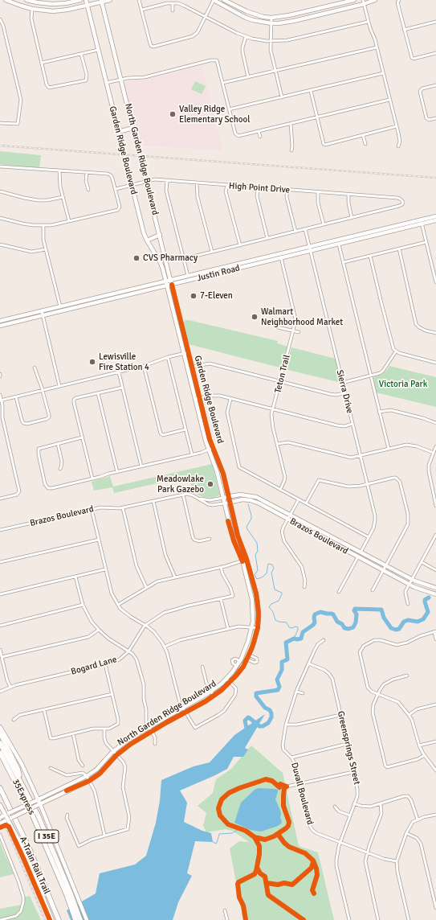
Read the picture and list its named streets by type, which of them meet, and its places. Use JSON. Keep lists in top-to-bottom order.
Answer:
{
  "streets": {
    "highway": ["35Express", "I 35E"],
    "main road": [
      "Garden Ridge Boulevard",
      "North Garden Ridge Boulevard",
      "Justin Road",
      "Brazos Boulevard"
    ],
    "street": [
      "High Point Drive",
      "Teton Trail",
      "Sierra Drive",
      "Bogard Lane",
      "Greensprings Street",
      "Duvall Boulevard"
    ],
    "cycle path": ["A-Train Rail Trail"]
  },
  "crossings": [
    ["Garden Ridge Boulevard", "North Garden Ridge Boulevard"],
    ["Garden Ridge Boulevard", "High Point Drive"],
    ["Garden Ridge Boulevard", "Justin Road"],
    ["Garden Ridge Boulevard", "Brazos Boulevard"],
    ["North Garden Ridge Boulevard", "High Point Drive"],
    ["North Garden Ridge Boulevard", "Justin Road"],
    ["North Garden Ridge Boulevard", "Brazos Boulevard"],
    ["Justin Road", "Teton Trail"],
    ["Justin Road", "Sierra Drive"],
    ["Sierra Drive", "Brazos Boulevard"],
    ["Greensprings Street", "Duvall Boulevard"],
    ["35Express", "I 35E"]
  ],
  "parks": ["Victoria Park"],
  "places": [
    "Valley Ridge Elementary School",
    "CVS Pharmacy",
    "7-Eleven",
    "Walmart Neighborhood Market",
    "Lewisville Fire Station 4",
    "Meadowlake Park Gazebo"
  ]
}
